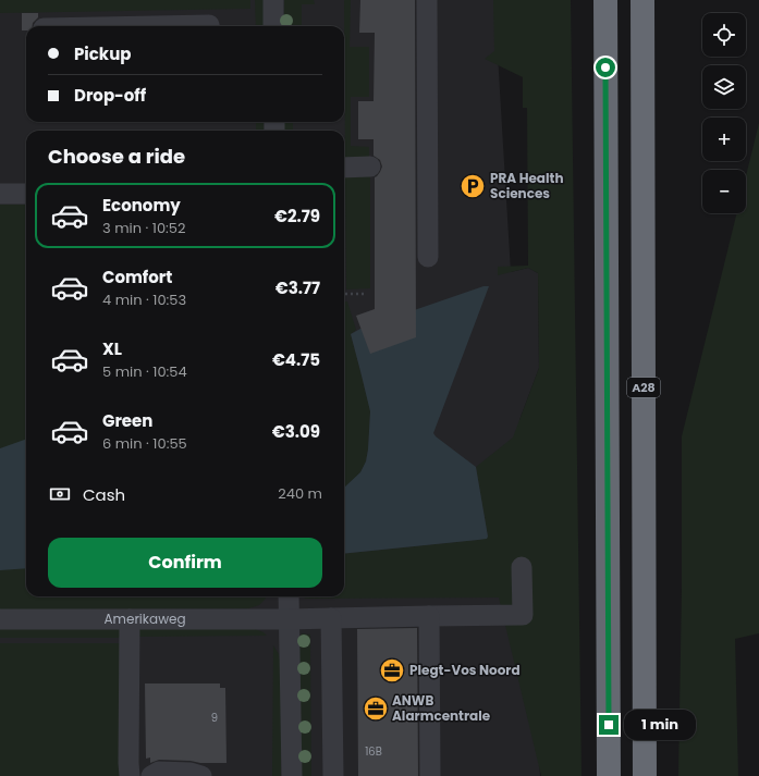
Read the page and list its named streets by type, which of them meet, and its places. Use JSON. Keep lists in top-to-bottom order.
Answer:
{
  "streets": {
    "highway": ["A28"],
    "street": ["Amerikaweg"]
  },
  "places": {
    "parking": ["PRA Health Sciences"],
    "office": ["Plegt-Vos Noord", "ANWB Alarmcentrale"]
  },
  "house_numbers": ["9", "16B"],
  "page": {
    "map_buttons": ["+", "−"],
    "banner": ["Pickup", "Drop-off"],
    "heading": "Choose a ride",
    "list": [
      {
        "name": "Economy",
        "note": "3 min · 10:52",
        "value": "€2.79"
      },
      {
        "name": "Comfort",
        "note": "4 min · 10:53",
        "value": "€3.77"
      },
      {
        "name": "XL",
        "note": "5 min · 10:54",
        "value": "€4.75"
      },
      {
        "name": "Green",
        "note": "6 min · 10:55",
        "value": "€3.09"
      }
    ],
    "pay": ["Cash", "240 m"],
    "buttons": "Confirm",
    "bubble": "1 min"
  }
}
